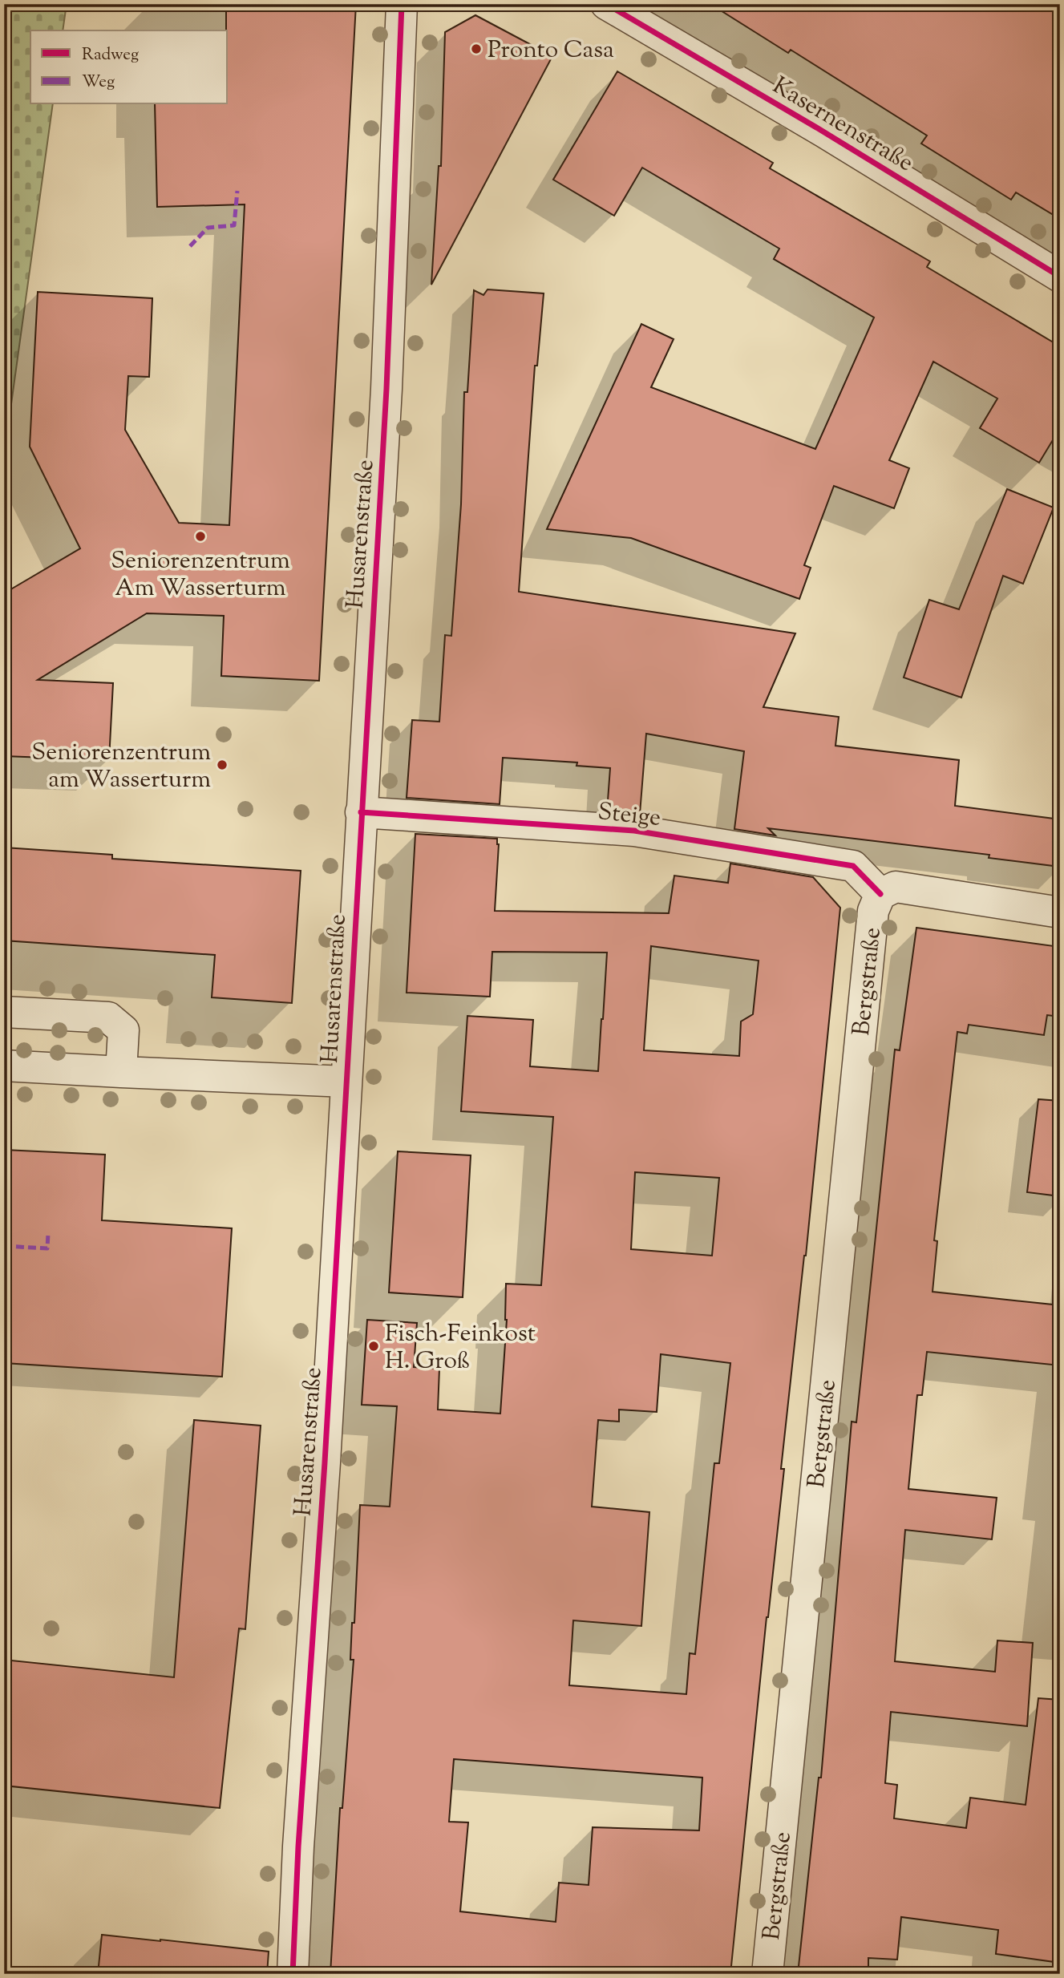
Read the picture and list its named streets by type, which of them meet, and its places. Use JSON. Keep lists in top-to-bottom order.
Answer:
{
  "streets": {
    "street": [
      "Kasernenstraße",
      "Husarenstraße",
      "Steige",
      "Bergstraße"
    ]
  },
  "crossings": [
    ["Husarenstraße", "Steige"],
    ["Steige", "Bergstraße"]
  ],
  "places": [
    "Pronto Casa",
    "Seniorenzentrum Am Wasserturm",
    "Seniorenzentrum am Wasserturm",
    "Fisch-Feinkost H. Groß"
  ],
  "legend": ["Radweg", "Weg"]
}
